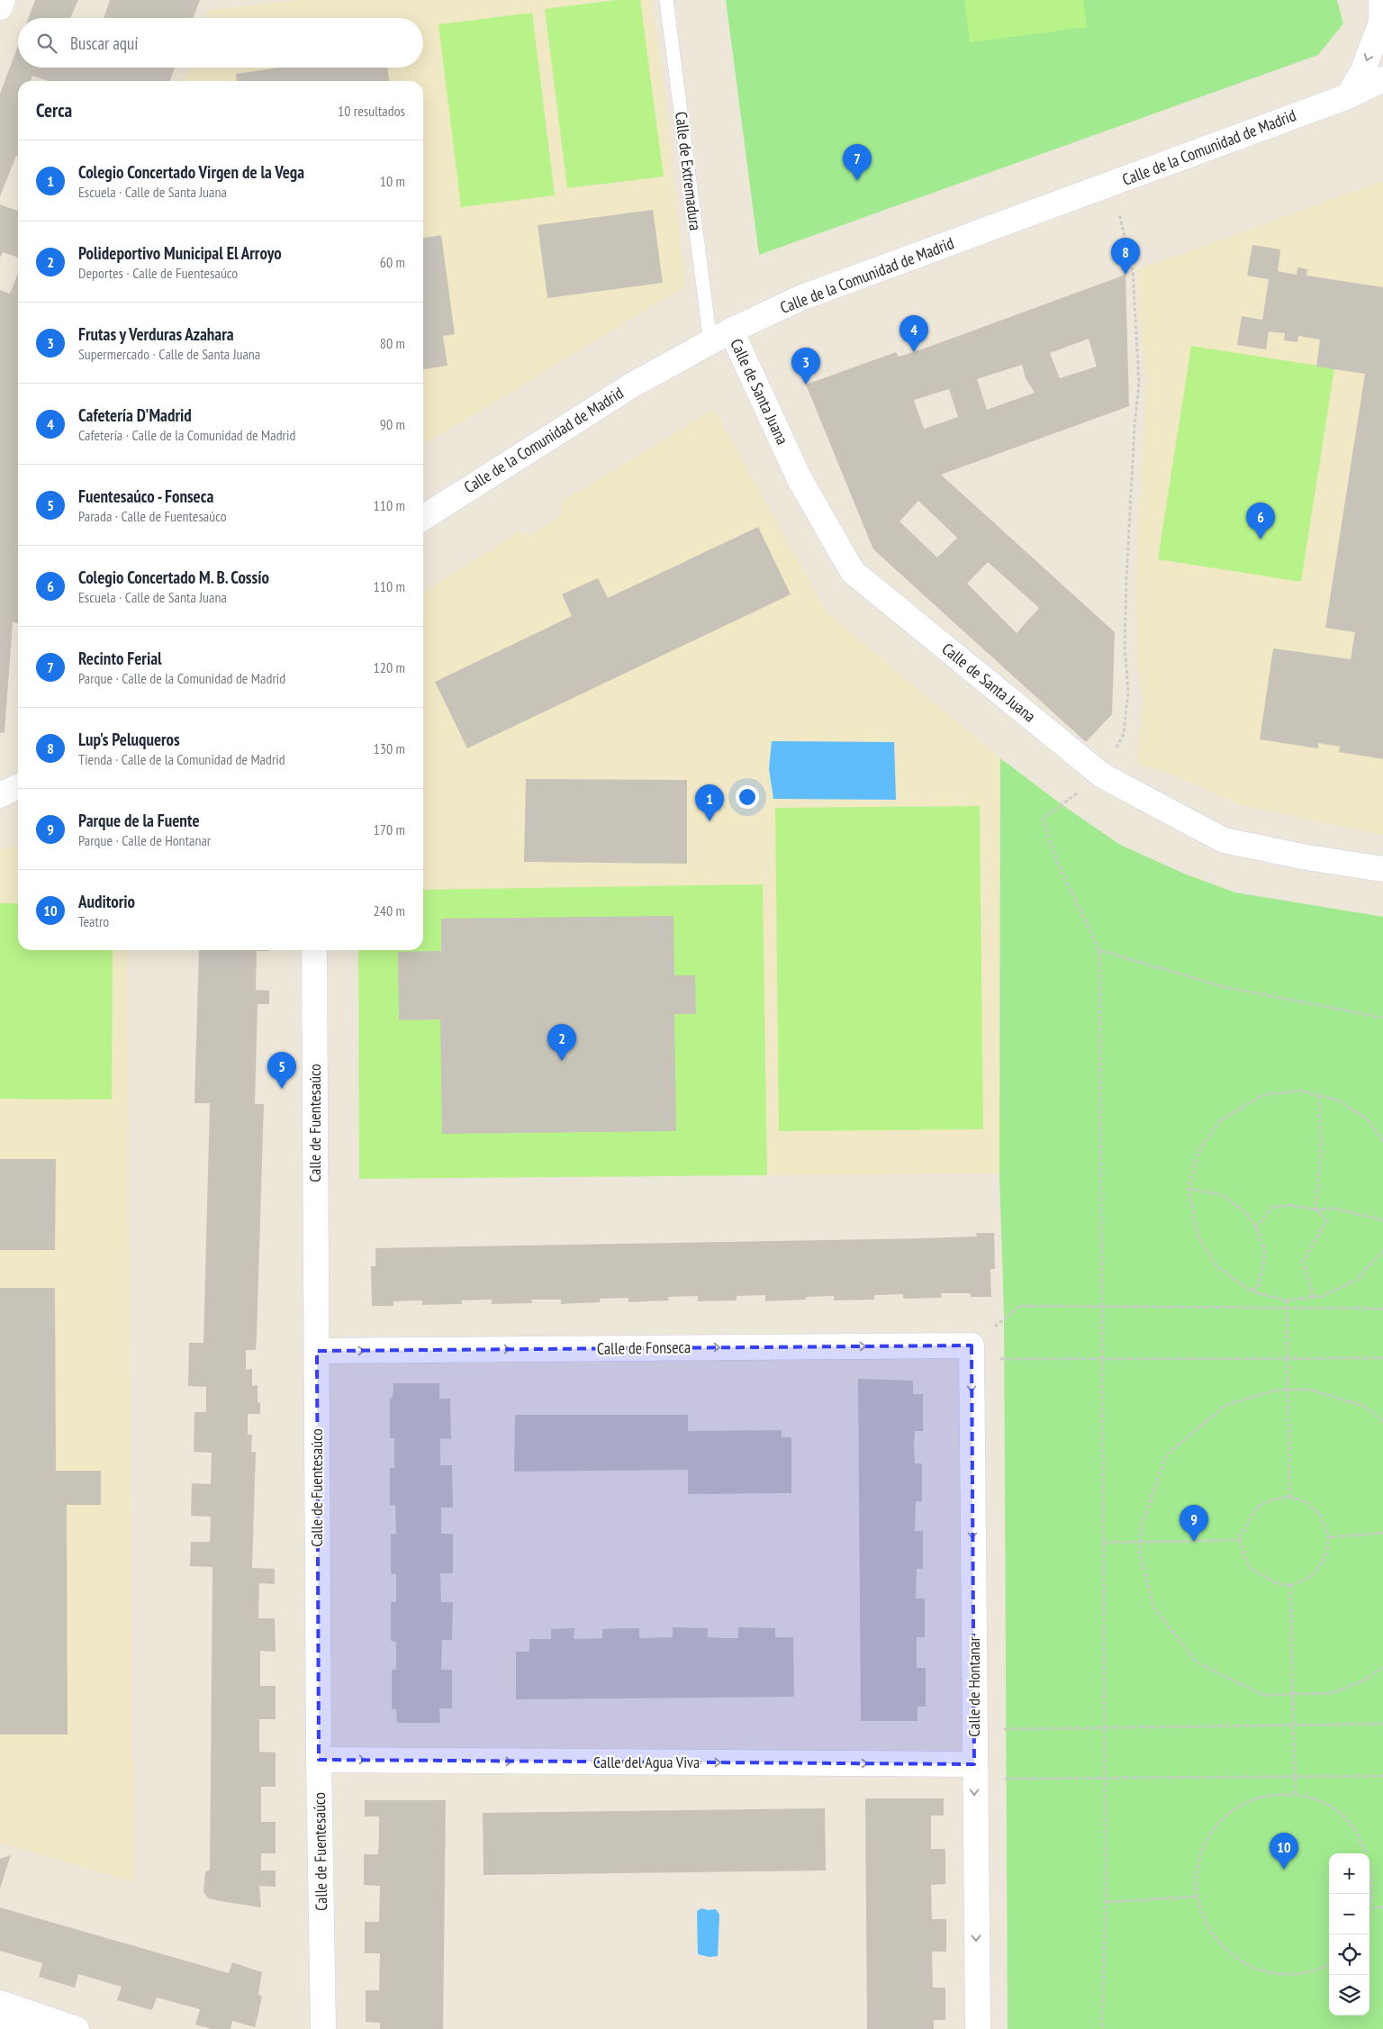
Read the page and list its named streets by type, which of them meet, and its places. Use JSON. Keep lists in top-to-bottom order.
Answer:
{
  "streets": {
    "street": [
      "Calle de la Comunidad de Madrid",
      "Calle de Santa Juana",
      "Calle de Fuentesaúco",
      "Calle de Fonseca",
      "Calle de Hontanar",
      "Calle del Agua Viva"
    ],
    "lane": ["Calle de Extremadura"]
  },
  "crossings": [
    ["Calle de la Comunidad de Madrid", "Calle de Extremadura"],
    ["Calle de la Comunidad de Madrid", "Calle de Santa Juana"],
    ["Calle de Extremadura", "Calle de Santa Juana"],
    ["Calle de Fuentesaúco", "Calle de Fonseca"],
    ["Calle de Fuentesaúco", "Calle del Agua Viva"],
    ["Calle de Fonseca", "Calle de Hontanar"],
    ["Calle de Hontanar", "Calle del Agua Viva"]
  ],
  "one_way": ["Calle de Fonseca", "Calle de Hontanar", "Calle del Agua Viva"],
  "page": {
    "search": "Buscar aquí",
    "heading": ["Cerca", "10 resultados"],
    "list": [
      {
        "mark": "1",
        "name": "Colegio Concertado Virgen de la Vega",
        "note": "Escuela · Calle de Santa Juana",
        "value": "10 m"
      },
      {
        "mark": "2",
        "name": "Polideportivo Municipal El Arroyo",
        "note": "Deportes · Calle de Fuentesaúco",
        "value": "60 m"
      },
      {
        "mark": "3",
        "name": "Frutas y Verduras Azahara",
        "note": "Supermercado · Calle de Santa Juana",
        "value": "80 m"
      },
      {
        "mark": "4",
        "name": "Cafetería D'Madrid",
        "note": "Cafetería · Calle de la Comunidad de Madrid",
        "value": "90 m"
      },
      {
        "mark": "5",
        "name": "Fuentesaúco - Fonseca",
        "note": "Parada · Calle de Fuentesaúco",
        "value": "110 m"
      },
      {
        "mark": "6",
        "name": "Colegio Concertado M. B. Cossío",
        "note": "Escuela · Calle de Santa Juana",
        "value": "110 m"
      },
      {
        "mark": "7",
        "name": "Recinto Ferial",
        "note": "Parque · Calle de la Comunidad de Madrid",
        "value": "120 m"
      },
      {
        "mark": "8",
        "name": "Lup's Peluqueros",
        "note": "Tienda · Calle de la Comunidad de Madrid",
        "value": "130 m"
      },
      {
        "mark": "9",
        "name": "Parque de la Fuente",
        "note": "Parque · Calle de Hontanar",
        "value": "170 m"
      },
      {
        "mark": "10",
        "name": "Auditorio",
        "note": "Teatro",
        "value": "240 m"
      }
    ],
    "pins": [
      "7",
      "8",
      "4",
      "3",
      "6",
      "1",
      "2",
      "5",
      "9",
      "10"
    ],
    "map_buttons": ["+", "−"]
  }
}
